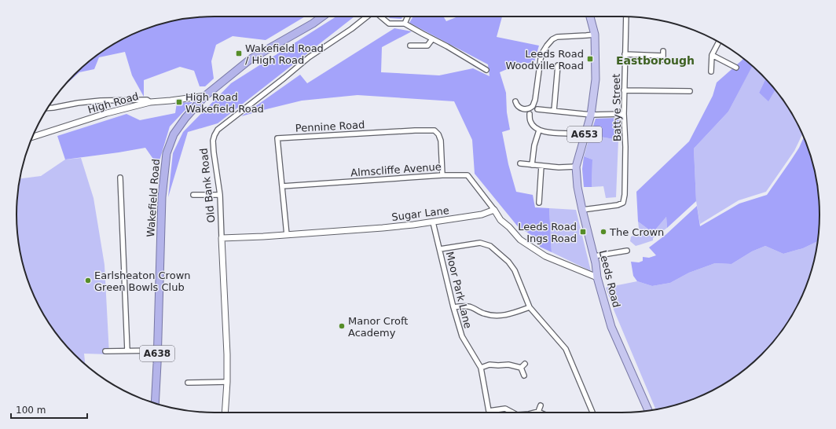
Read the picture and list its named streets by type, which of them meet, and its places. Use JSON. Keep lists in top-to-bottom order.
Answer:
{
  "streets": {
    "highway": ["Wakefield Road", "A638"],
    "main road": ["A653", "Leeds Road"],
    "street": [
      "High Road",
      "Battye Street",
      "Pennine Road",
      "Almscliffe Avenue",
      "Old Bank Road",
      "Sugar Lane",
      "Moor Park Lane"
    ]
  },
  "crossings": [
    ["High Road", "Wakefield Road"],
    ["Battye Street", "Leeds Road"],
    ["Pennine Road", "Almscliffe Avenue"],
    ["Pennine Road", "Sugar Lane"],
    ["Almscliffe Avenue", "Sugar Lane"],
    ["Old Bank Road", "Sugar Lane"],
    ["Sugar Lane", "Moor Park Lane"]
  ],
  "districts": ["Eastborough"],
  "places": {
    "transit": [
      "Wakefield Road / High Road",
      "Leeds Road Woodville Road",
      "High Road Wakefield Road",
      "Leeds Road Ings Road"
    ],
    "other": ["The Crown", "Earlsheaton Crown Green Bowls Club", "Manor Croft Academy"]
  },
  "scale_bar": "100 m"
}
